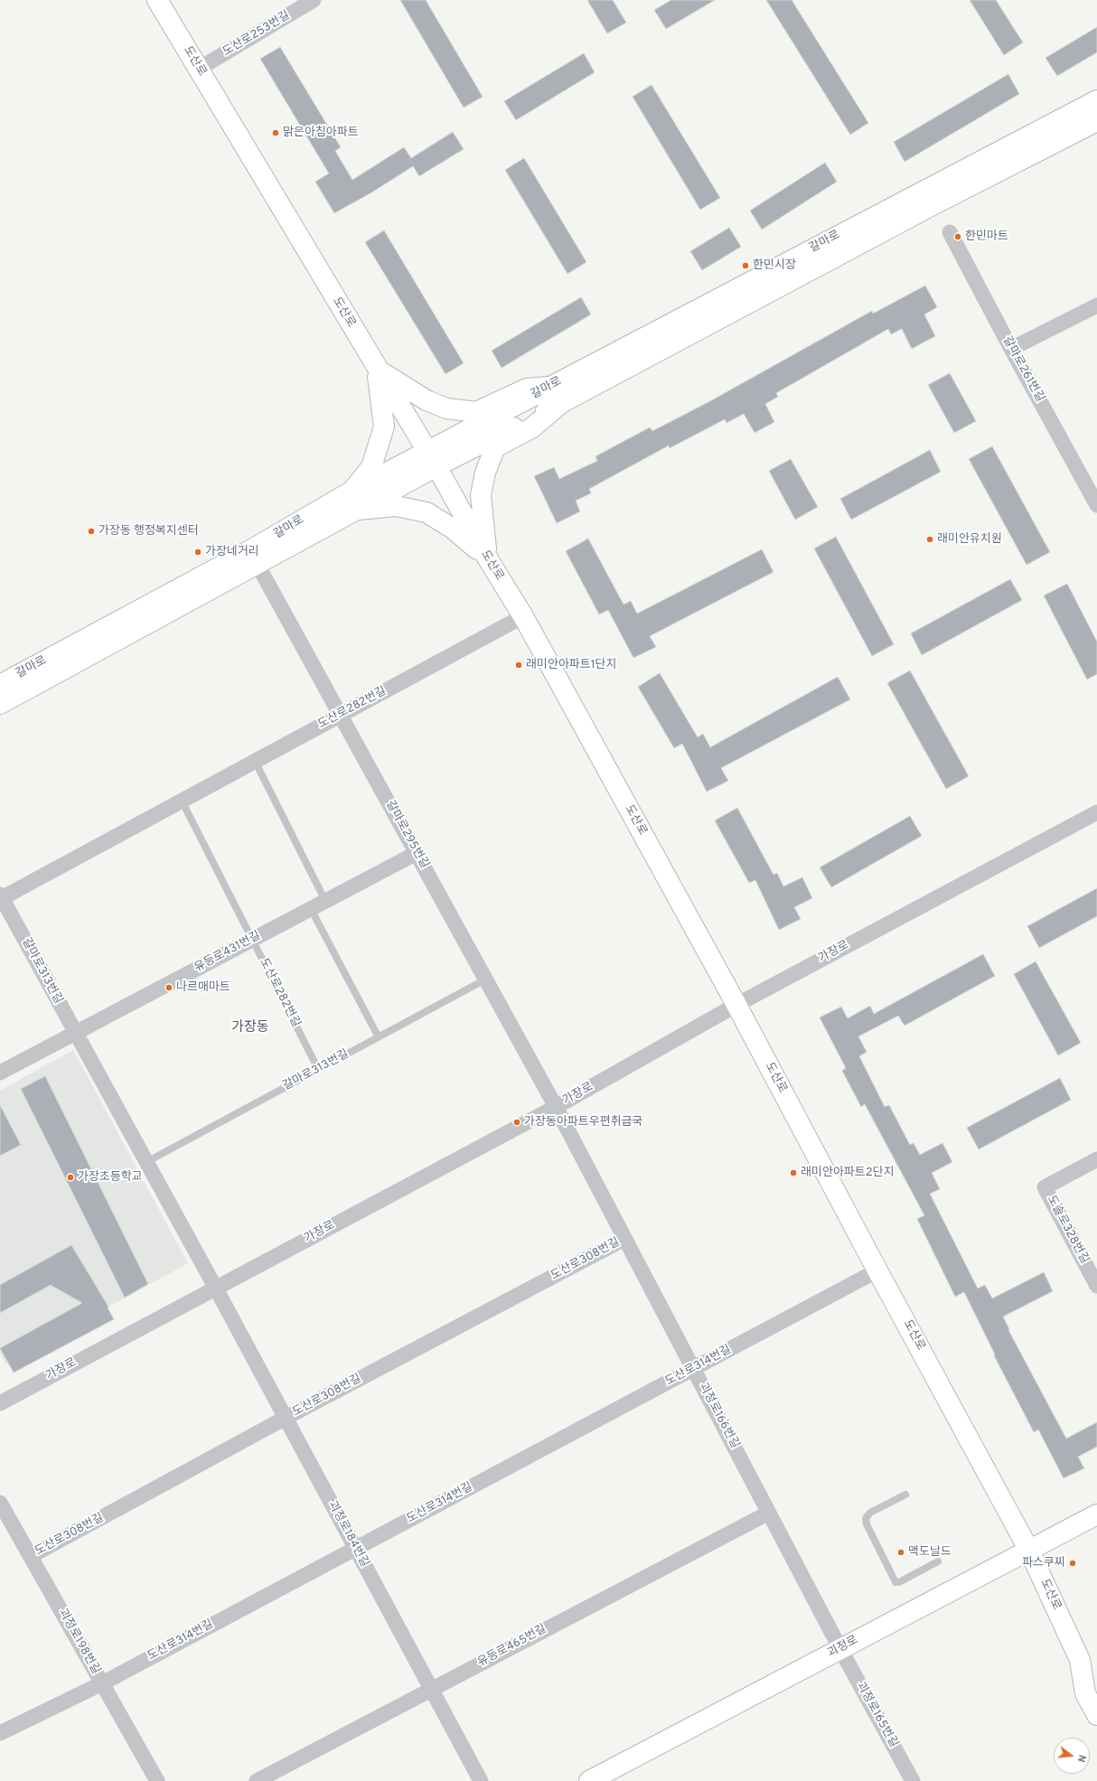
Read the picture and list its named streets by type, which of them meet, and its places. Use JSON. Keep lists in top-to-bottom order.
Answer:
{
  "streets": {
    "main road": ["도산로", "갈마로", "괴정로"],
    "street": [
      "도산로253번길",
      "갈마로261번길",
      "도산로282번길",
      "갈마로295번길",
      "유등로431번길",
      "가장로",
      "갈마로313번길",
      "도솔로328번길",
      "도산로308번길",
      "도산로314번길",
      "괴정로166번길",
      "괴정로184번길",
      "괴정로198번길",
      "유등로465번길",
      "괴정로165번길"
    ]
  },
  "crossings": [
    ["도산로253번길", "도산로"],
    ["도산로", "갈마로"],
    ["도산로", "도산로282번길"],
    ["도산로", "가장로"],
    ["도산로", "도산로314번길"],
    ["도산로", "괴정로"],
    ["갈마로", "갈마로295번길"],
    ["도산로282번길", "갈마로295번길"],
    ["도산로282번길", "유등로431번길"],
    ["도산로282번길", "갈마로313번길"],
    ["갈마로295번길", "유등로431번길"],
    ["갈마로295번길", "가장로"],
    ["갈마로295번길", "갈마로313번길"],
    ["갈마로295번길", "괴정로166번길"],
    ["유등로431번길", "갈마로313번길"],
    ["가장로", "갈마로313번길"],
    ["가장로", "괴정로166번길"],
    ["가장로", "괴정로184번길"],
    ["갈마로313번길", "괴정로184번길"],
    ["도산로308번길", "괴정로166번길"],
    ["도산로308번길", "괴정로184번길"],
    ["도산로308번길", "괴정로198번길"],
    ["도산로314번길", "괴정로166번길"],
    ["도산로314번길", "괴정로184번길"],
    ["도산로314번길", "괴정로198번길"],
    ["괴정로166번길", "유등로465번길"],
    ["괴정로166번길", "괴정로"],
    ["괴정로166번길", "괴정로165번길"],
    ["괴정로184번길", "유등로465번길"],
    ["괴정로", "괴정로165번길"]
  ],
  "districts": ["가장동"],
  "places": [
    "맑은아침아파트",
    "한민마트",
    "한민시장",
    "가장동 행정복지센터",
    "래미안유치원",
    "가장네거리",
    "래미안아파트1단지",
    "나르매마트",
    "가장동아파트우편취급국",
    "래미안아파트2단지",
    "가장초등학교",
    "맥도날드",
    "파스쿠찌"
  ],
  "north": "right"
}
